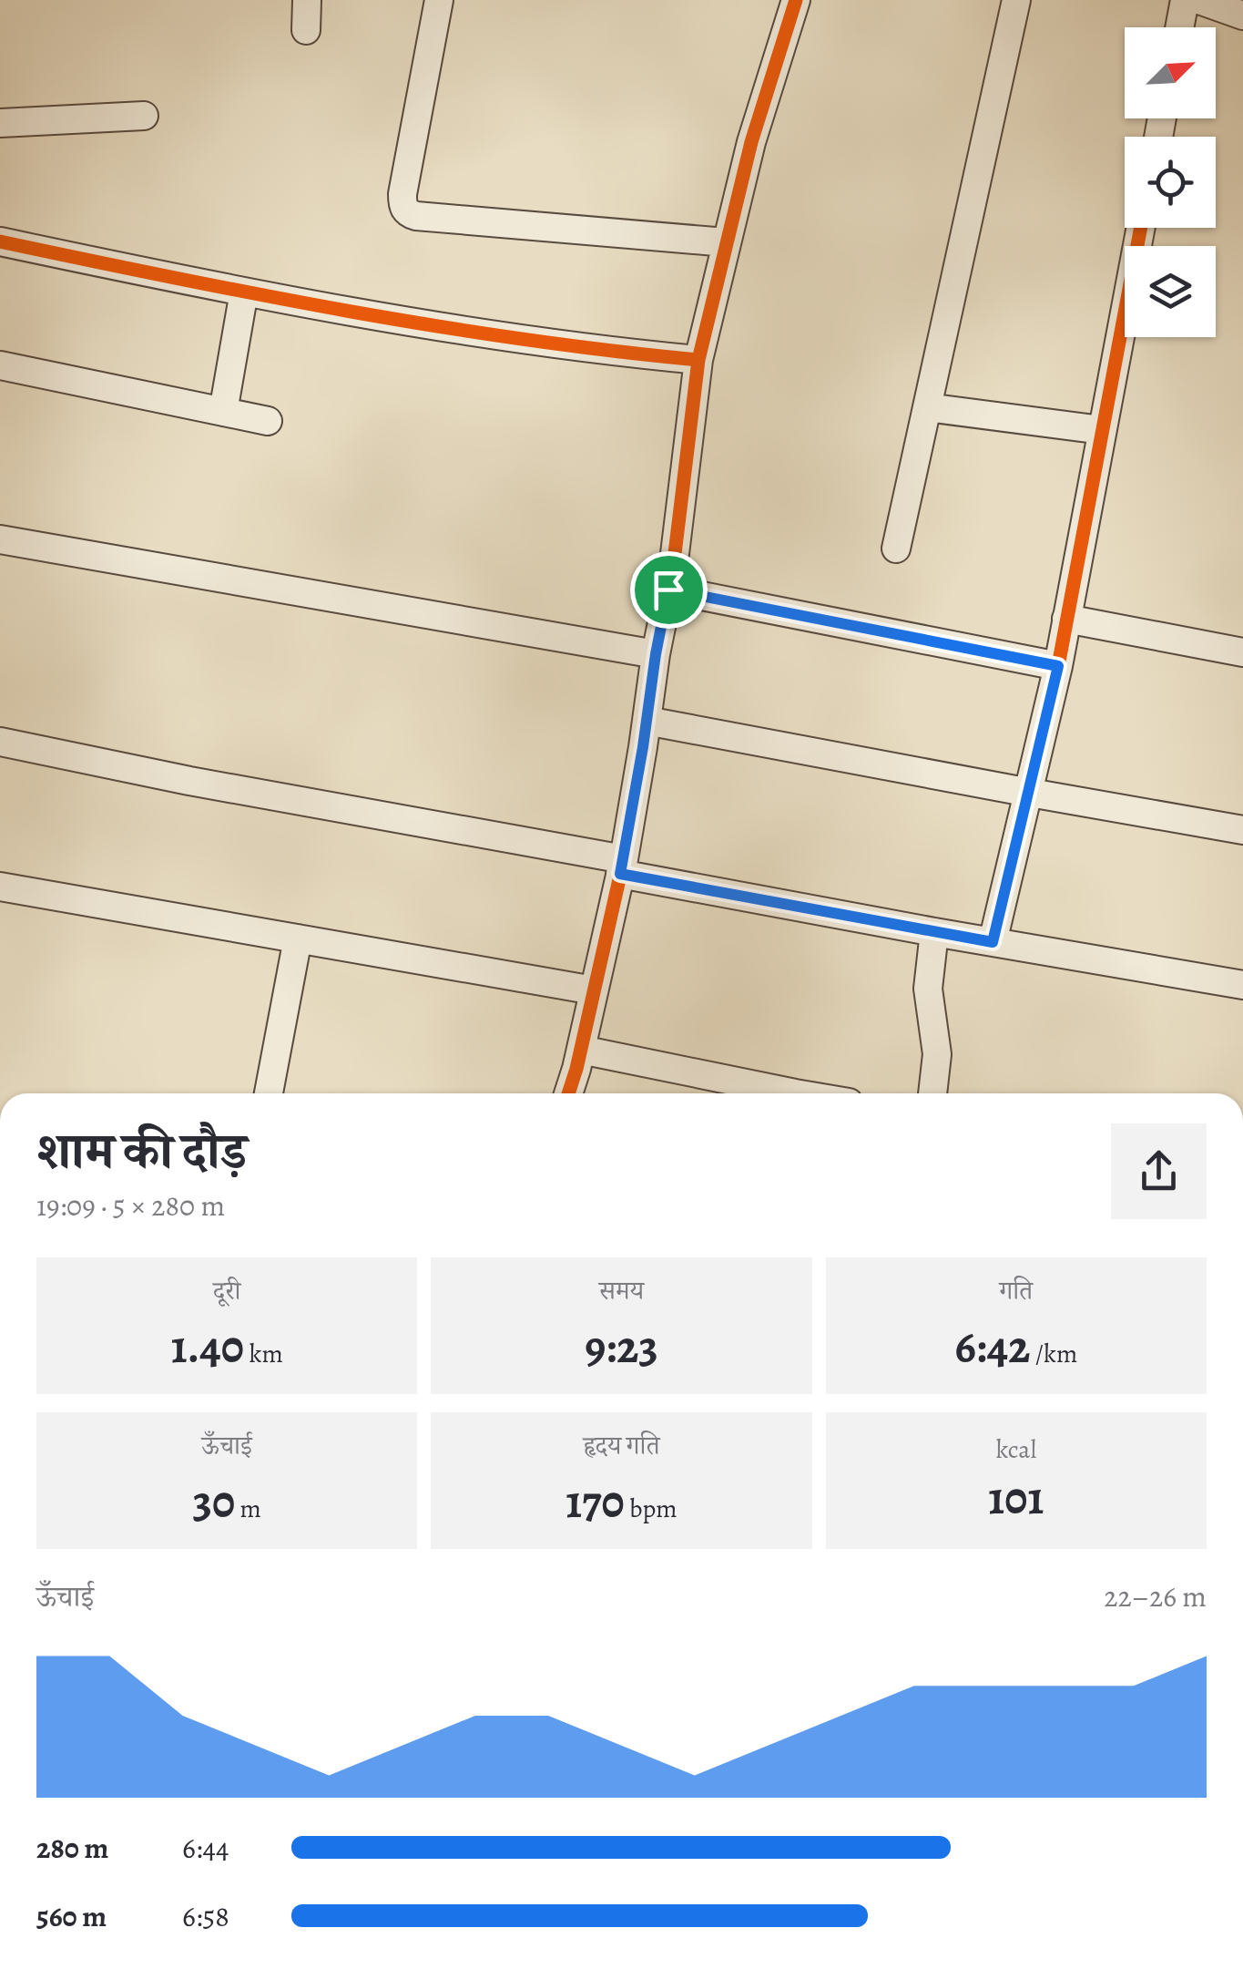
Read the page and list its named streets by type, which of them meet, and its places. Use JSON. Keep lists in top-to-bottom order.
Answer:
{
  "north": "top right",
  "page": {
    "heading": ["शाम की दौड़", "19:09 · 5 × 280 m"],
    "stats": [
      ["दूरी", "1.40 km"],
      ["समय", "9:23"],
      ["गति", "6:42 /km"],
      ["ऊँचाई", "30 m"],
      ["हृदय गति", "170 bpm"],
      ["kcal", "101"]
    ],
    "chart": ["ऊँचाई", "22–26 m"],
    "list": [
      {
        "name": "280 m",
        "note": "6:44"
      },
      {
        "name": "560 m",
        "note": "6:58"
      }
    ]
  }
}
